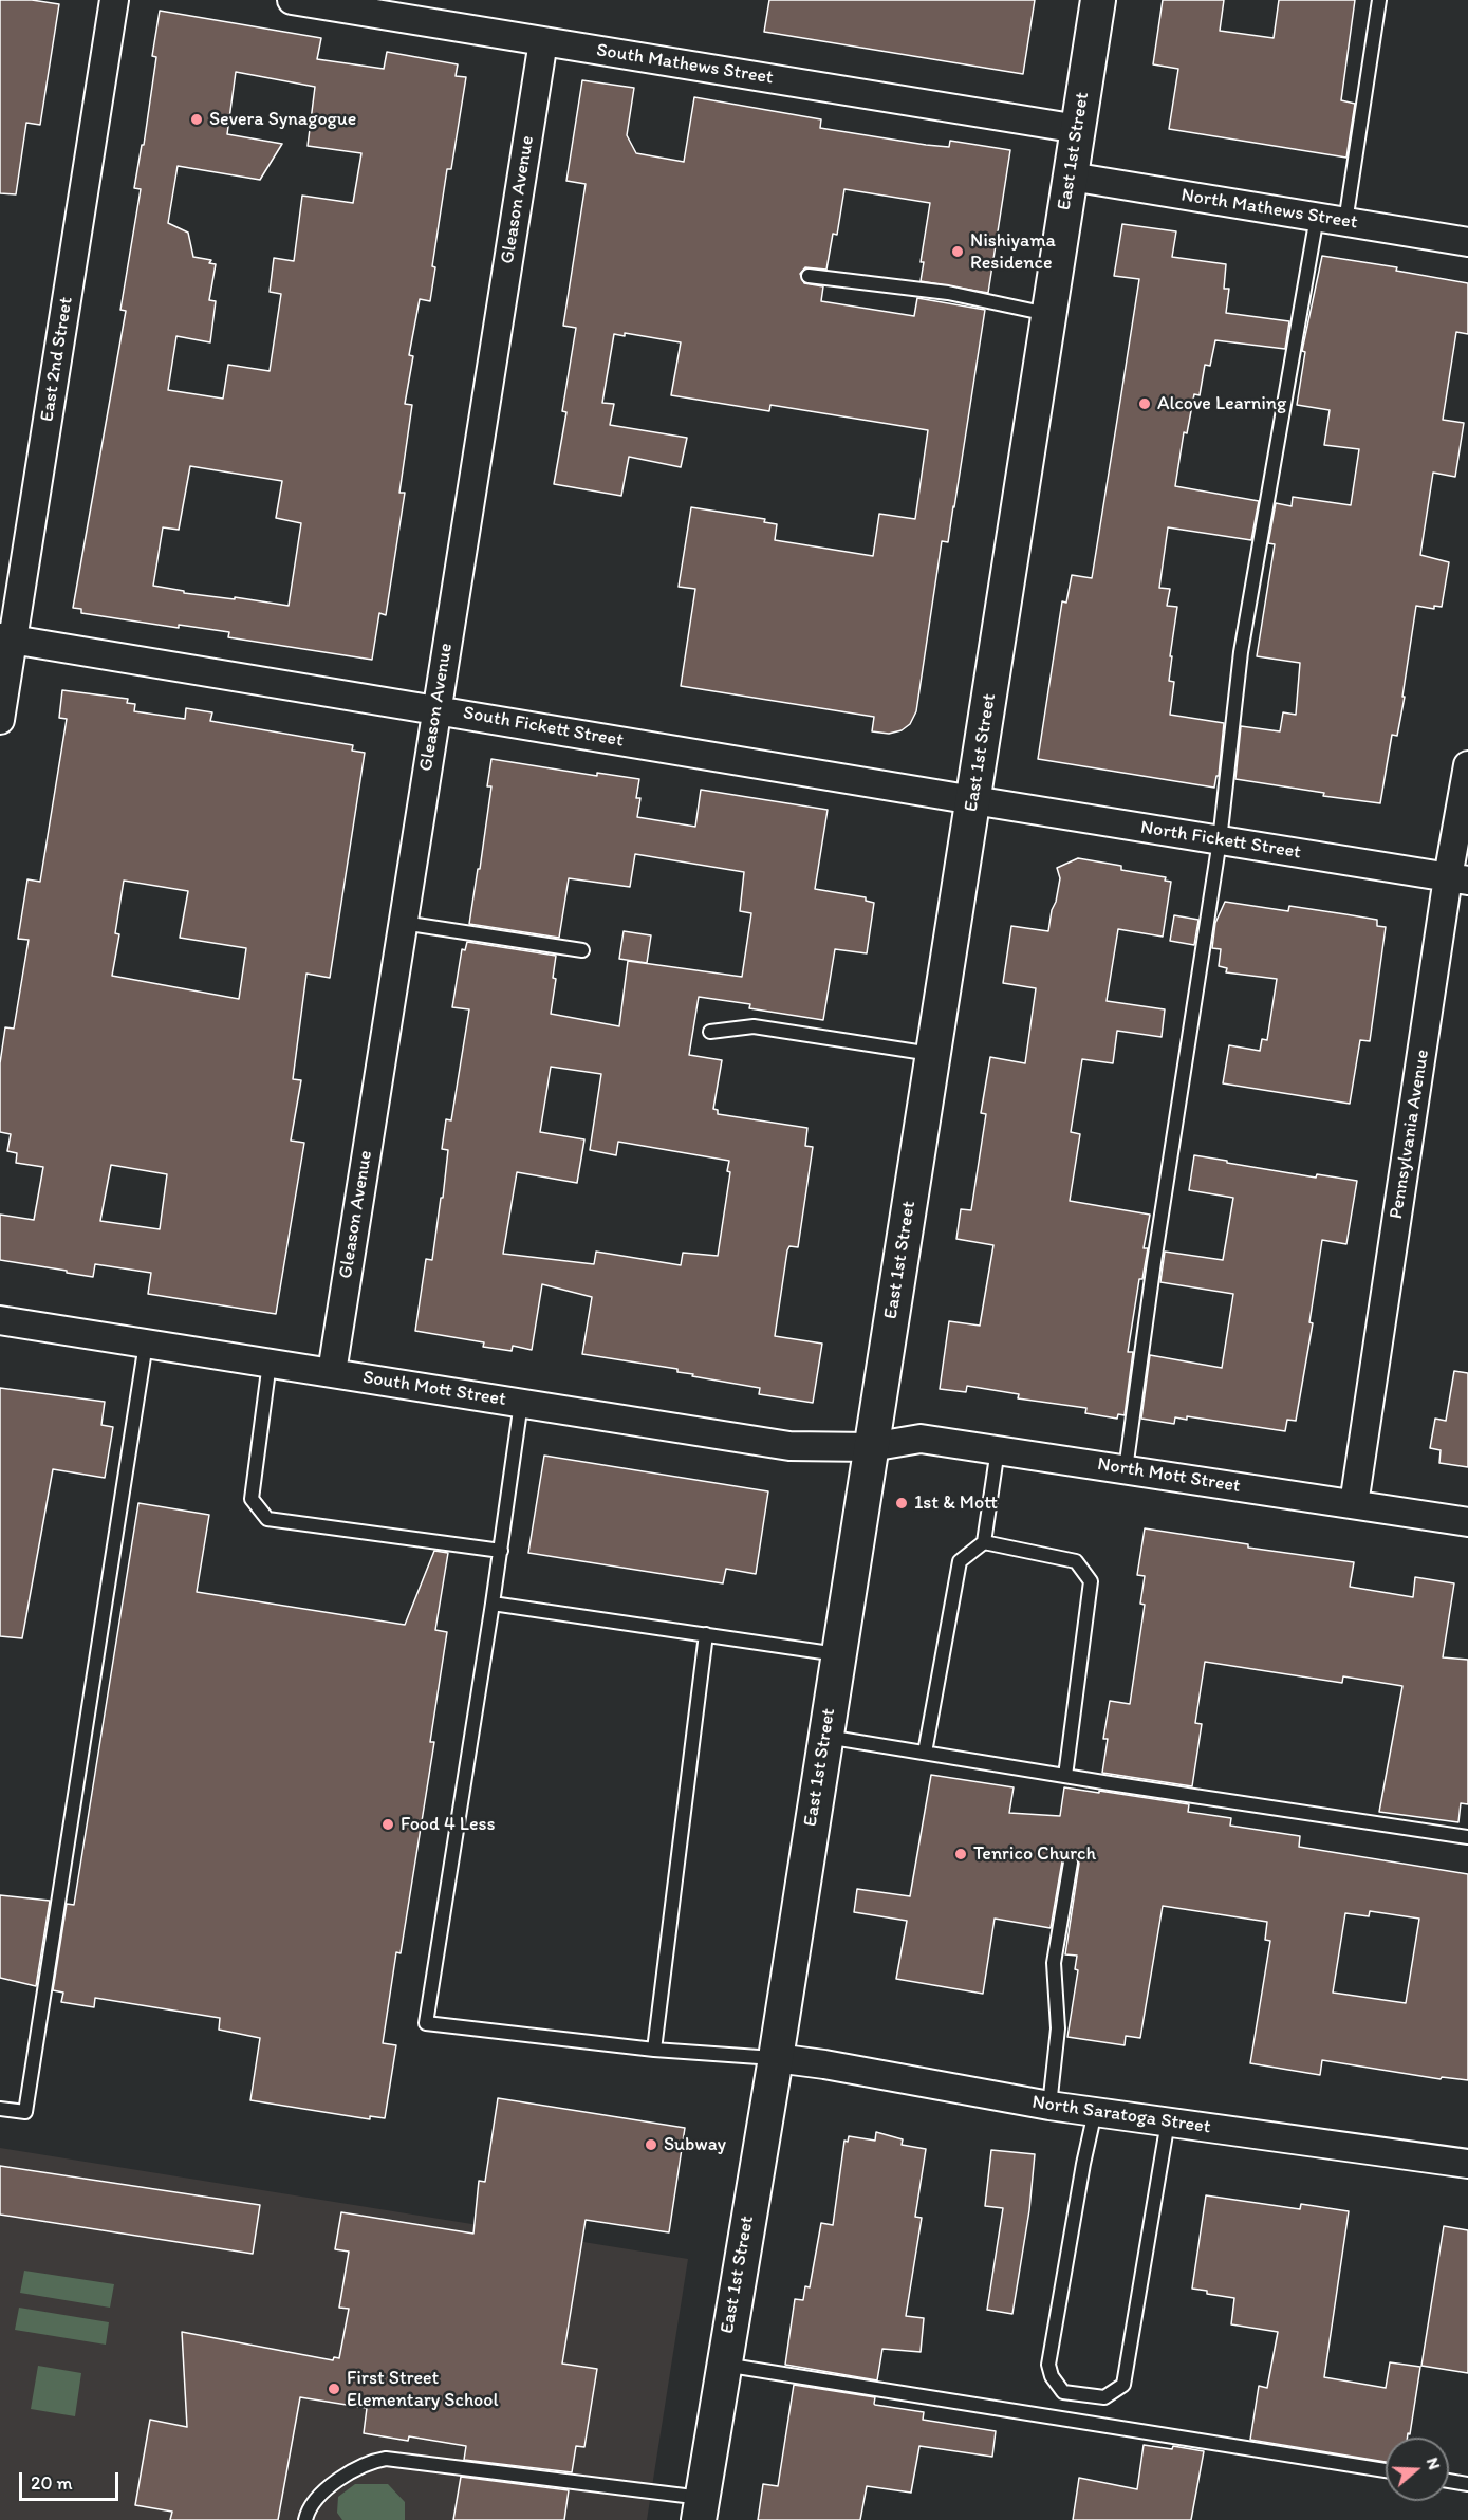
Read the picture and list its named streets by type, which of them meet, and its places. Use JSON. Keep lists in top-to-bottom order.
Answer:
{
  "streets": {
    "street": [
      "South Mathews Street",
      "East 1st Street",
      "Gleason Avenue",
      "North Mathews Street",
      "East 2nd Street",
      "South Fickett Street",
      "North Fickett Street",
      "Pennsylvania Avenue",
      "South Mott Street",
      "North Mott Street",
      "North Saratoga Street"
    ]
  },
  "crossings": [
    ["South Mathews Street", "East 1st Street"],
    ["South Mathews Street", "Gleason Avenue"],
    ["East 1st Street", "North Mathews Street"],
    ["East 1st Street", "South Fickett Street"],
    ["East 1st Street", "North Fickett Street"],
    ["East 1st Street", "South Mott Street"],
    ["East 1st Street", "North Mott Street"],
    ["East 1st Street", "North Saratoga Street"],
    ["Gleason Avenue", "South Fickett Street"],
    ["Gleason Avenue", "South Mott Street"],
    ["East 2nd Street", "South Fickett Street"],
    ["South Fickett Street", "North Fickett Street"],
    ["North Fickett Street", "Pennsylvania Avenue"],
    ["Pennsylvania Avenue", "North Mott Street"],
    ["South Mott Street", "North Mott Street"]
  ],
  "places": [
    "Severa Synagogue",
    "Nishiyama Residence",
    "Alcove Learning",
    "1st & Mott",
    "Food 4 Less",
    "Tenrico Church",
    "Subway",
    "First Street Elementary School"
  ],
  "scale_bar": "20 m",
  "north": "right"
}
